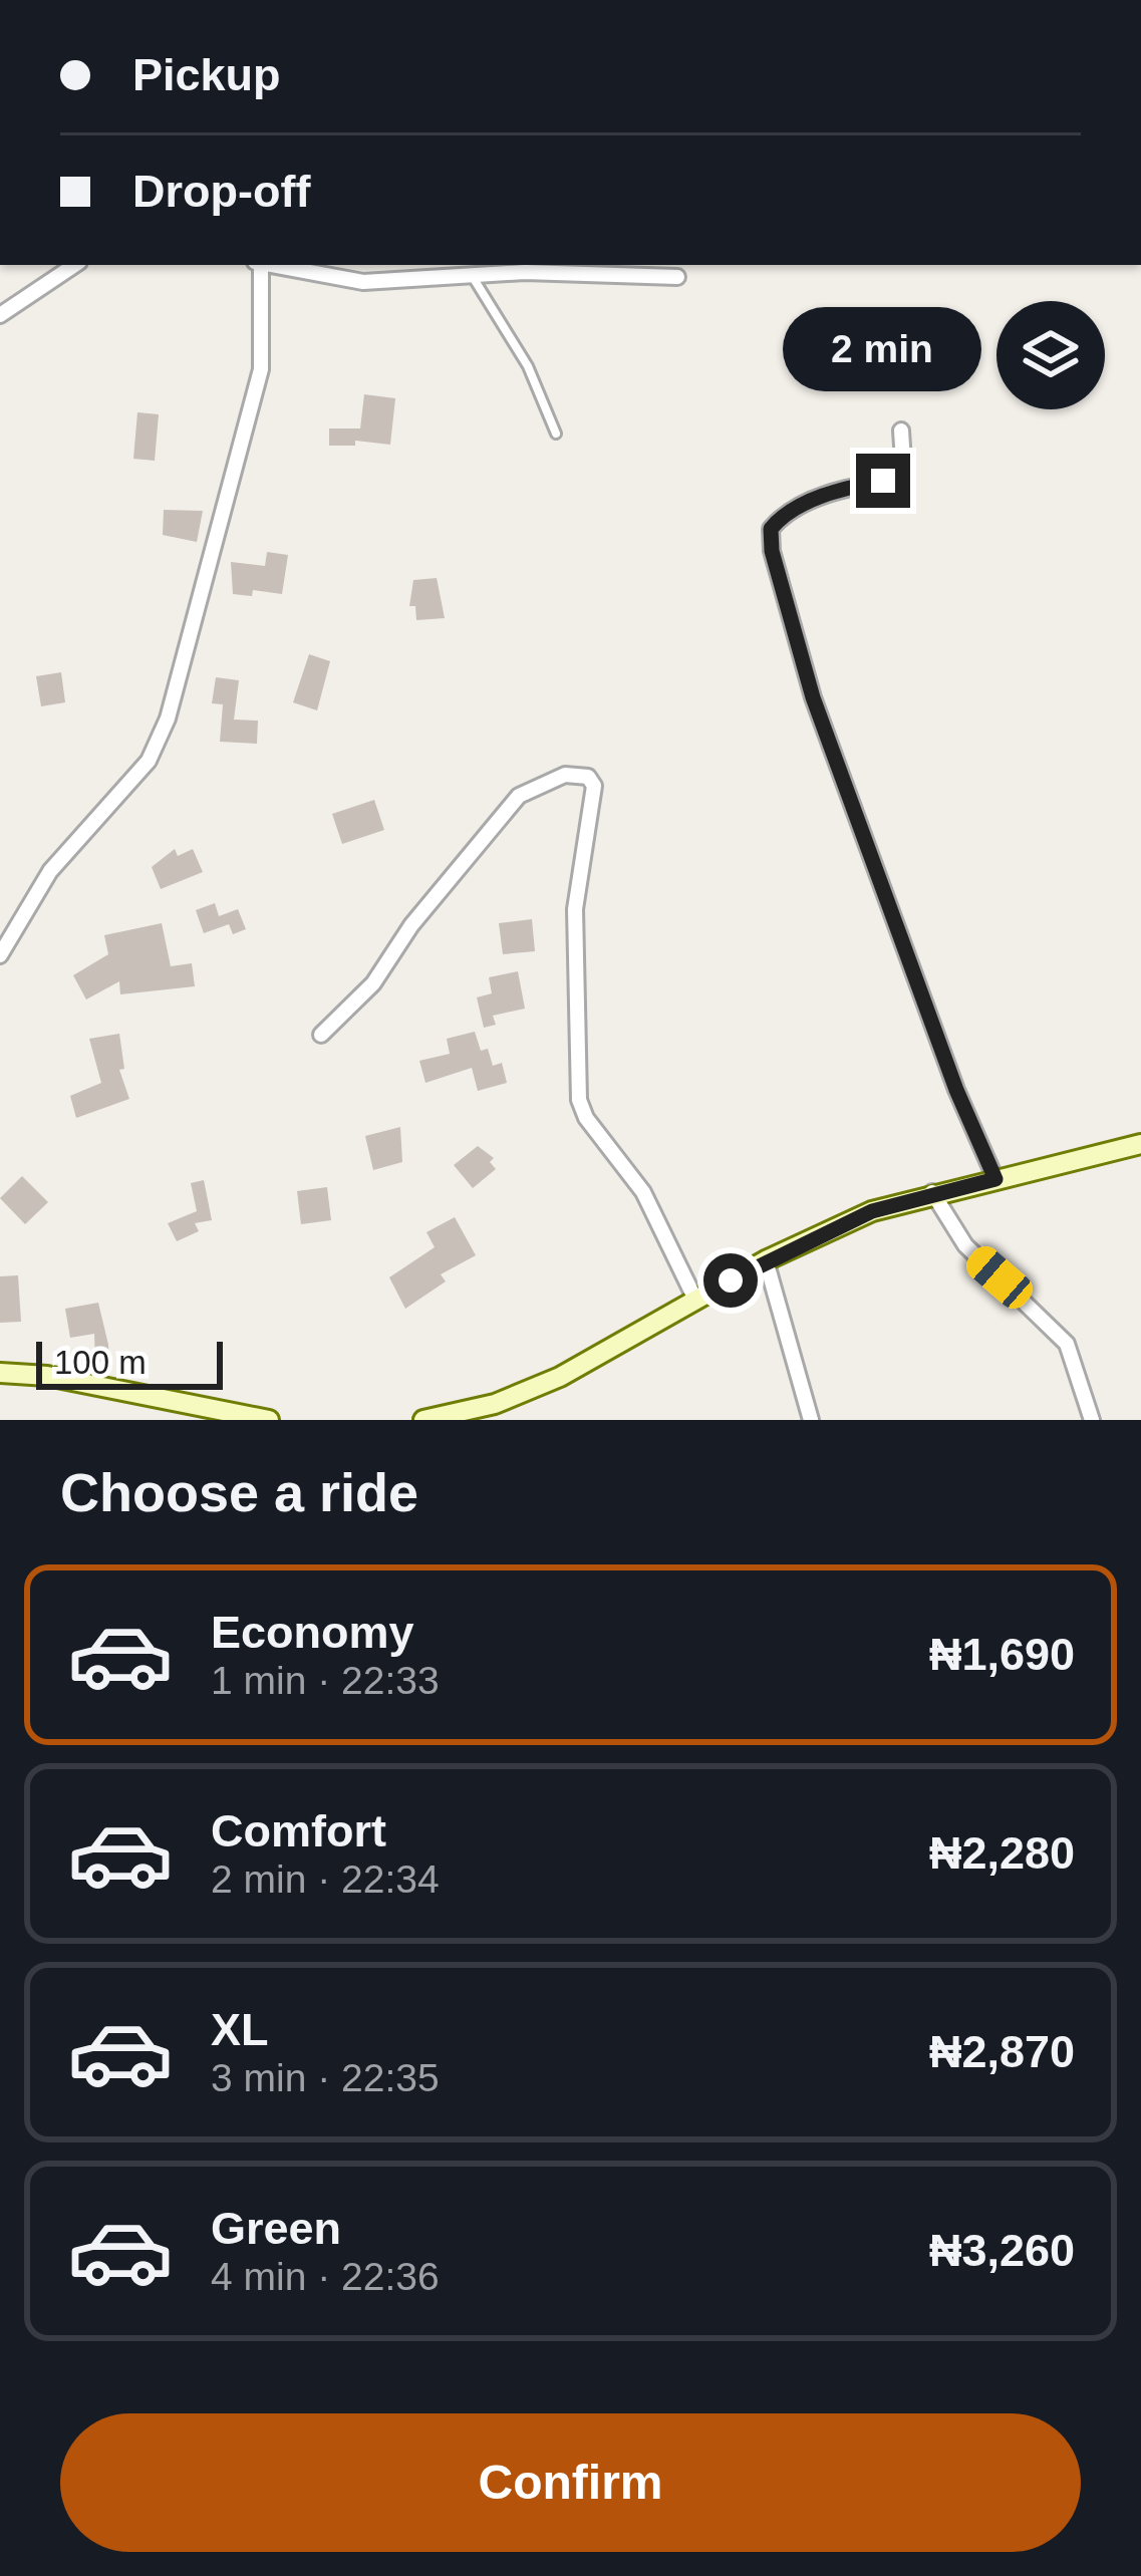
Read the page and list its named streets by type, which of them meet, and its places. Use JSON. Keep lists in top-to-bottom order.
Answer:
{
  "scale_bar": "100 m",
  "page": {
    "banner": ["Pickup", "Drop-off"],
    "bubble": "2 min",
    "scale": "100 m",
    "heading": "Choose a ride",
    "list": [
      {
        "name": "Economy",
        "note": "1 min · 22:33",
        "value": "₦1,690"
      },
      {
        "name": "Comfort",
        "note": "2 min · 22:34",
        "value": "₦2,280"
      },
      {
        "name": "XL",
        "note": "3 min · 22:35",
        "value": "₦2,870"
      },
      {
        "name": "Green",
        "note": "4 min · 22:36",
        "value": "₦3,260"
      }
    ],
    "buttons": "Confirm"
  }
}
